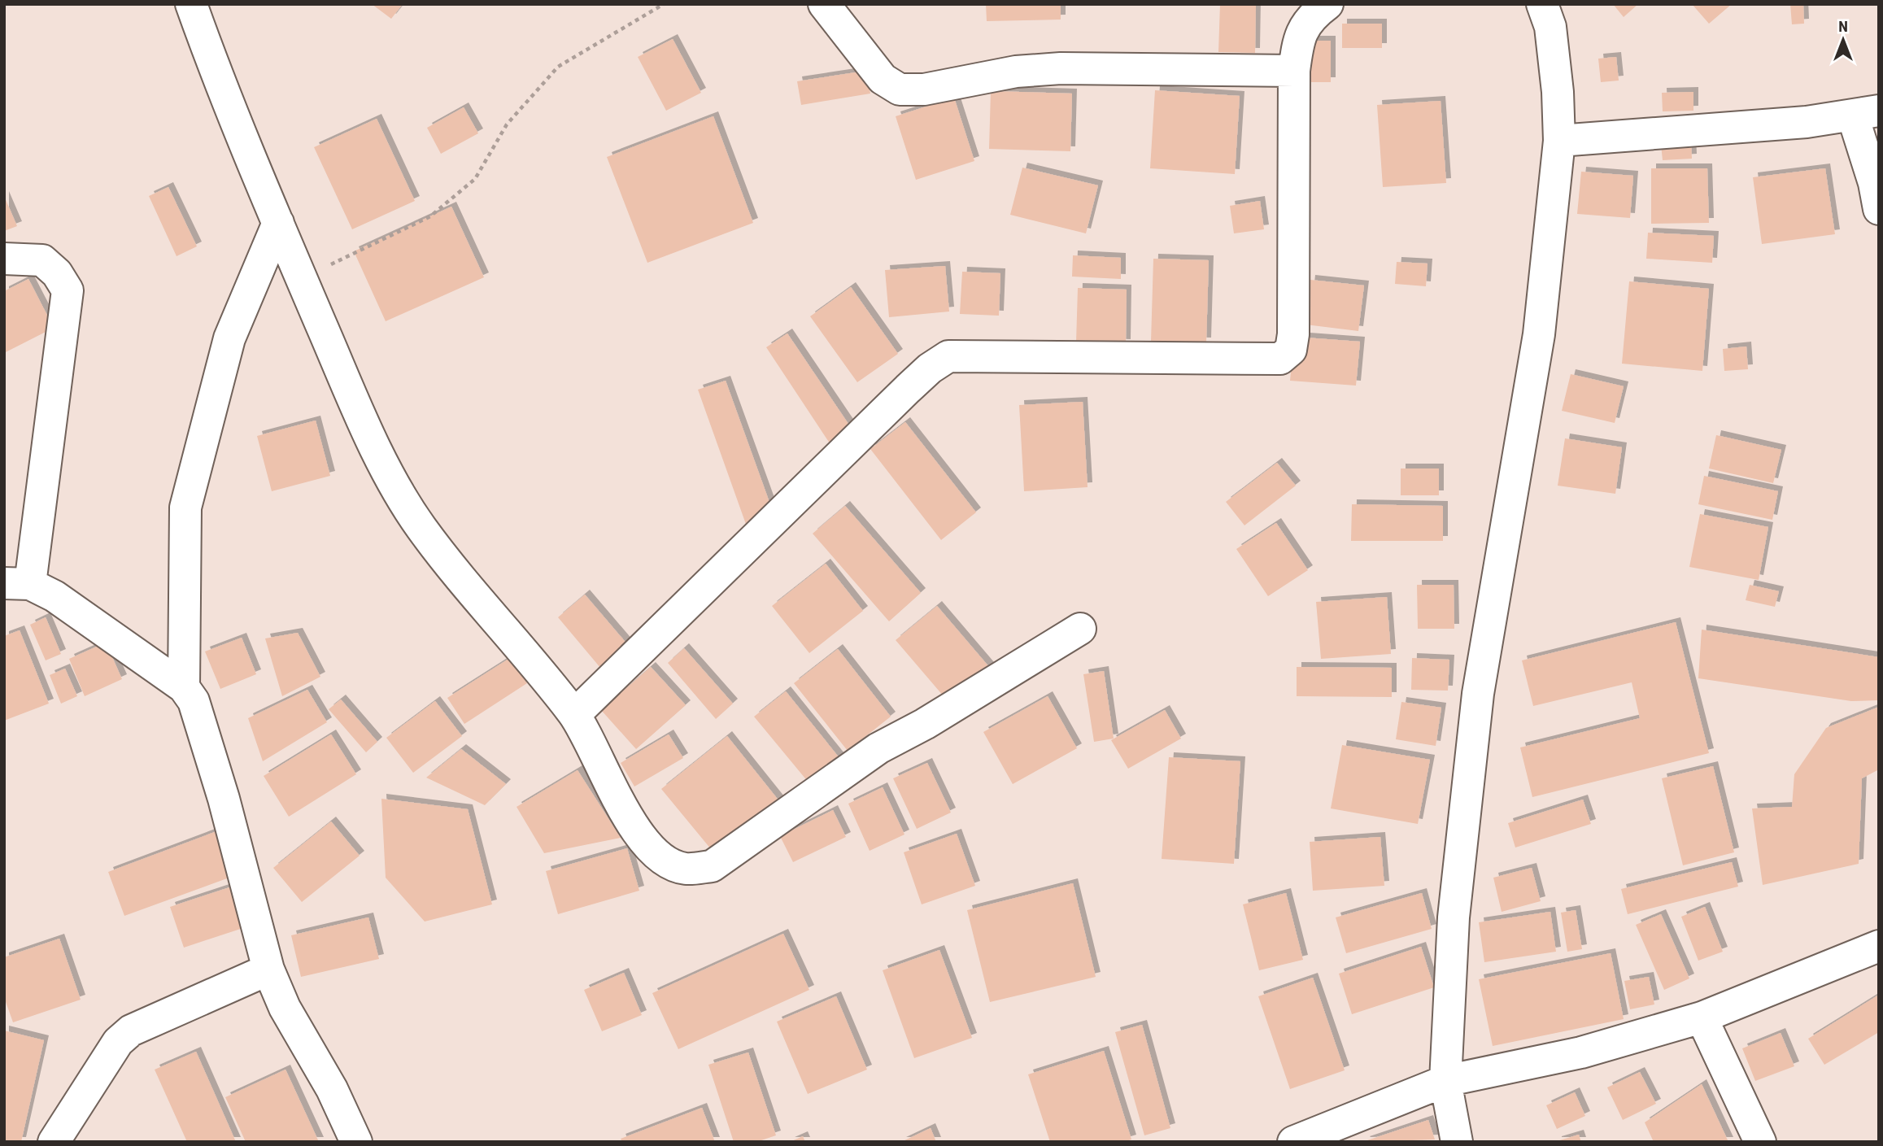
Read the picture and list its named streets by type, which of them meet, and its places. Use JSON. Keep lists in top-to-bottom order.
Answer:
{
  "north": "top"
}
